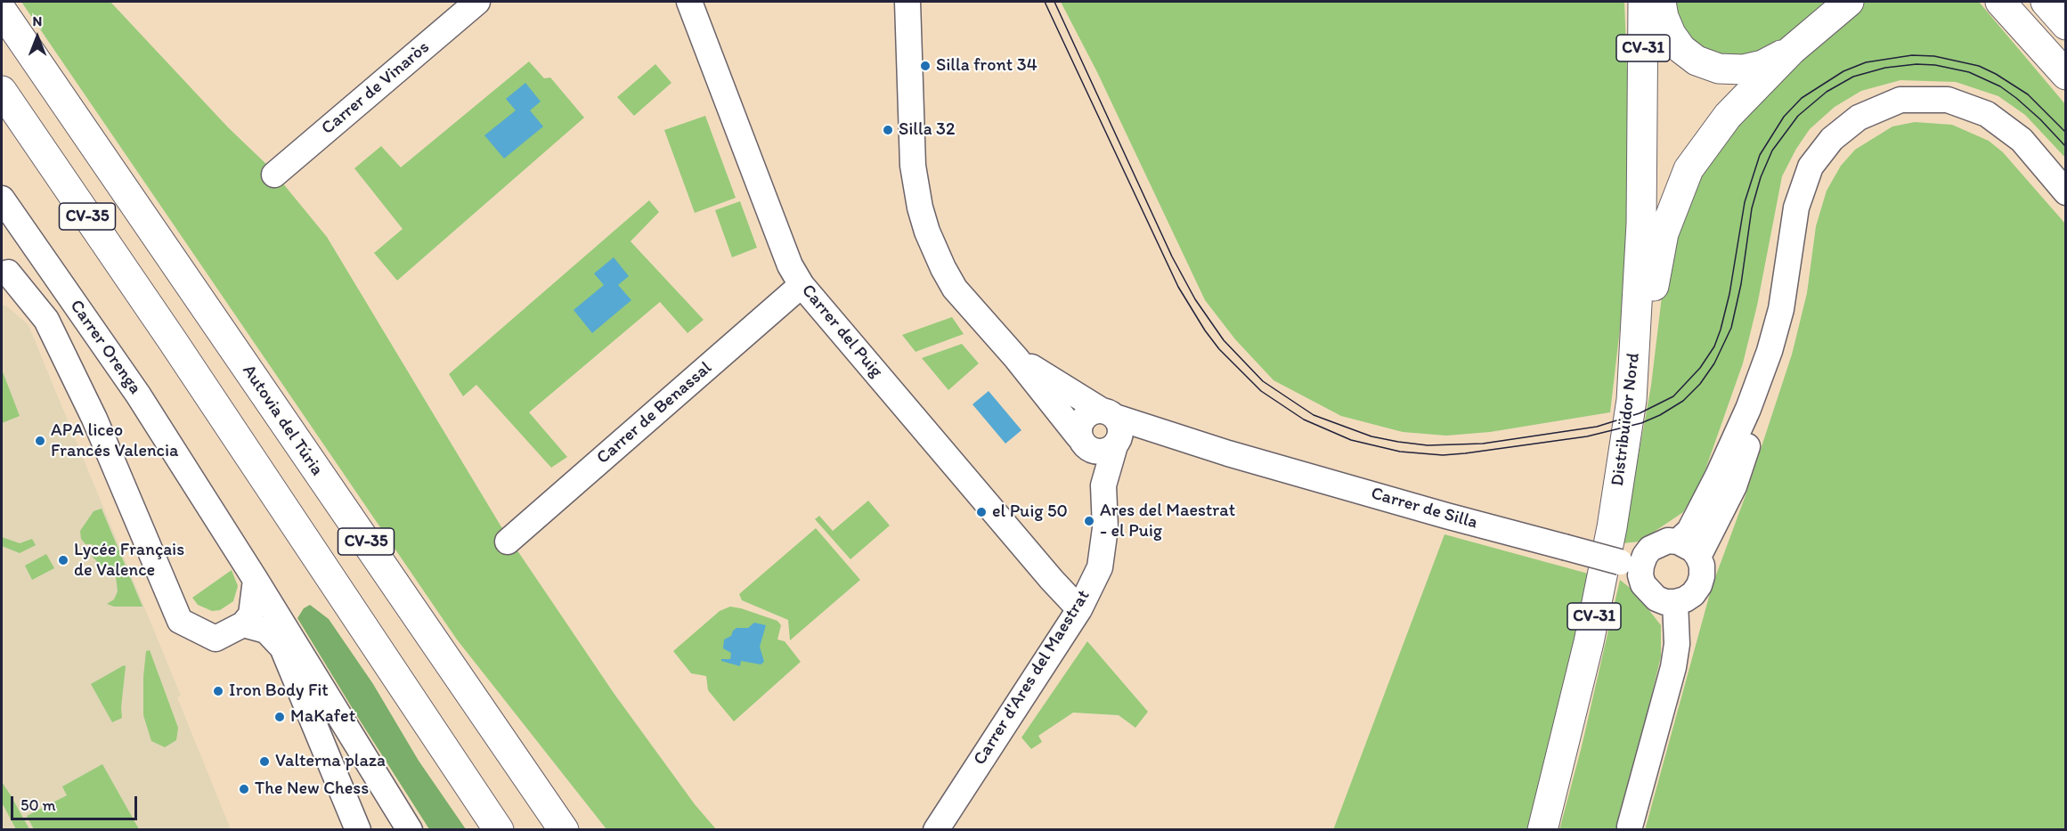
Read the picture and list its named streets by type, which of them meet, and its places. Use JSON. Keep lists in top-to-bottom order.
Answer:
{
  "streets": {
    "main road": [
      "CV-31",
      "CV-35",
      "Distribuïdor Nord",
      "Autovia del Túria"
    ],
    "street": [
      "Carrer de Vinaròs",
      "Carrer del Puig",
      "Carrer Orenga",
      "Carrer de Benassal",
      "Carrer de Silla",
      "Carrer d'Ares del Maestrat"
    ]
  },
  "crossings": [
    ["Carrer del Puig", "Carrer de Benassal"],
    ["Carrer del Puig", "Carrer d'Ares del Maestrat"],
    ["Carrer de Silla", "Carrer d'Ares del Maestrat"]
  ],
  "places": [
    "Silla front 34",
    "Silla 32",
    "APA liceo Francés Valencia",
    "el Puig 50",
    "Ares del Maestrat - el Puig",
    "Lycée Français de Valence",
    "Iron Body Fit",
    "MaKafet",
    "Valterna plaza",
    "The New Chess"
  ],
  "scale_bar": "50 m",
  "north": "top"
}
